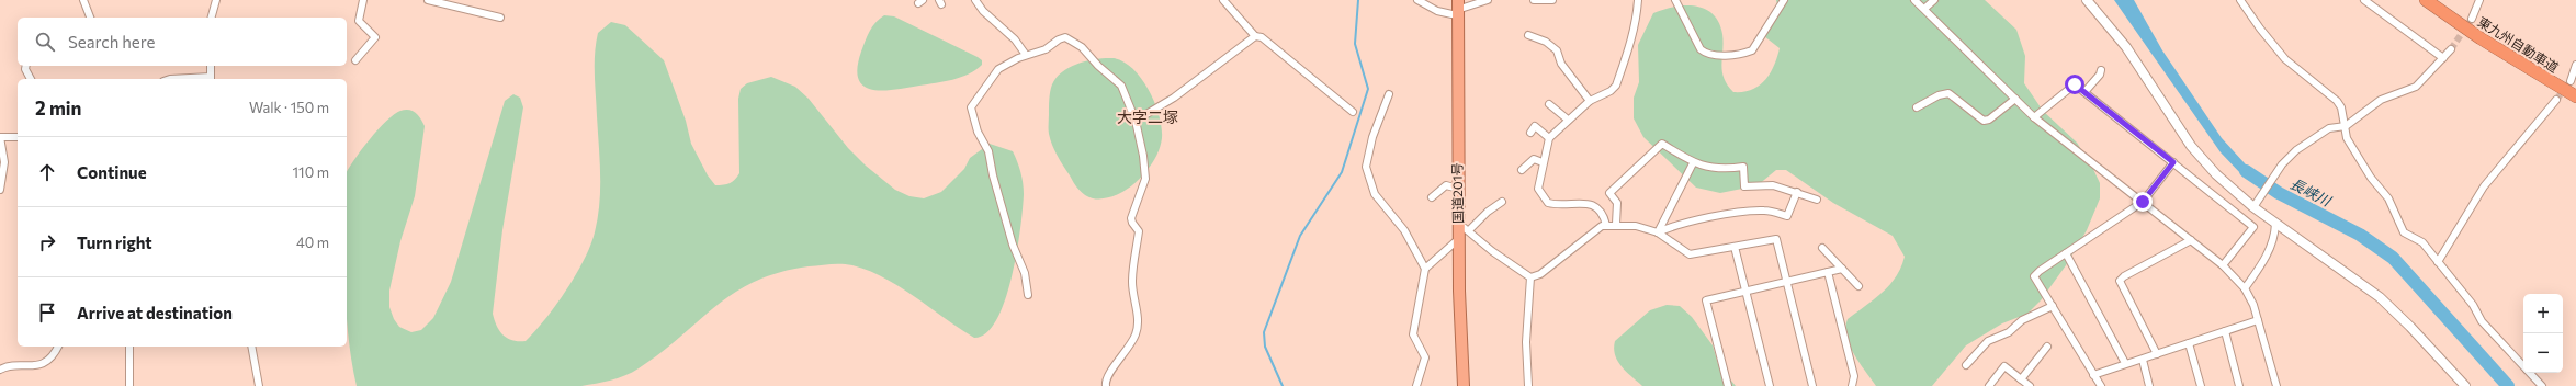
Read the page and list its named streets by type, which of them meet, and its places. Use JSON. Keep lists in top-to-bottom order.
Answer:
{
  "streets": {
    "highway": ["東九州自動車道", "国道201号"]
  },
  "districts": ["大字二塚"],
  "water": ["長峡川"],
  "page": {
    "search": "Search here",
    "heading": ["2 min", "Walk · 150 m"],
    "list": [
      ["Continue", "110 m"],
      ["Turn right", "40 m"],
      "Arrive at destination"
    ],
    "map_buttons": ["+", "−"]
  }
}
